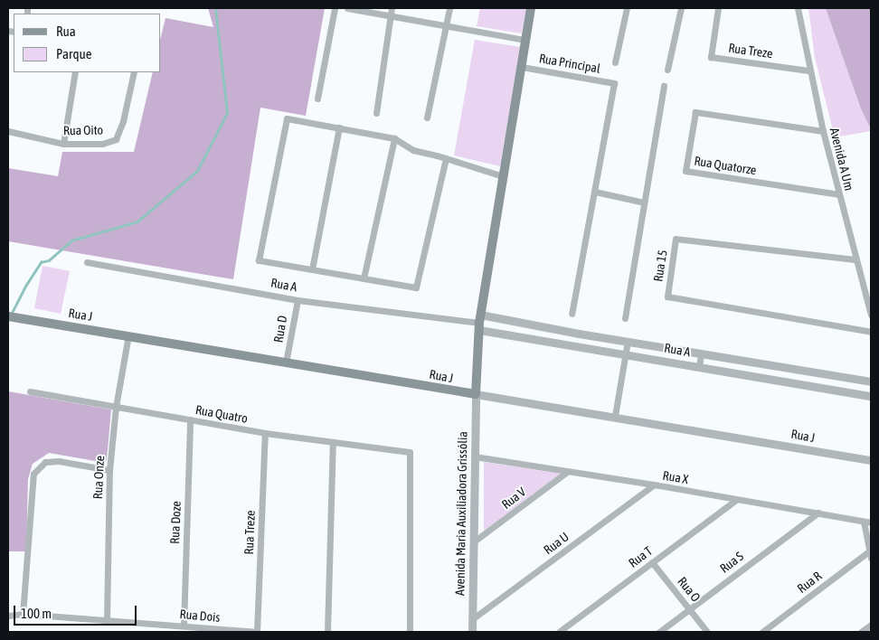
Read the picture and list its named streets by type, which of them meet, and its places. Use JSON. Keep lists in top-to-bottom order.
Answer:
{
  "streets": {
    "main road": ["Rua J"],
    "street": [
      "Rua Treze",
      "Rua Principal",
      "Rua Oito",
      "Avenida A Um",
      "Rua Quatorze",
      "Rua 15",
      "Rua A",
      "Rua D",
      "Rua Quatro",
      "Rua Onze",
      "Rua X",
      "Rua V",
      "Avenida Maria Auxiliadora Grissólia",
      "Rua Doze",
      "Rua U",
      "Rua T",
      "Rua S",
      "Rua R",
      "Rua O",
      "Rua Dois"
    ]
  },
  "crossings": [
    ["Rua Treze", "Avenida A Um"],
    ["Rua Treze", "Rua Quatro"],
    ["Rua Treze", "Rua Dois"],
    ["Avenida A Um", "Rua Quatorze"],
    ["Avenida A Um", "Rua 15"],
    ["Rua A", "Rua D"],
    ["Rua J", "Rua D"],
    ["Rua J", "Rua Onze"],
    ["Rua J", "Avenida Maria Auxiliadora Grissólia"],
    ["Rua Quatro", "Rua Onze"],
    ["Rua Quatro", "Rua Doze"],
    ["Rua Onze", "Rua Dois"],
    ["Rua X", "Rua V"],
    ["Rua X", "Avenida Maria Auxiliadora Grissólia"],
    ["Rua X", "Rua U"],
    ["Rua X", "Rua T"],
    ["Rua X", "Rua S"],
    ["Rua V", "Avenida Maria Auxiliadora Grissólia"],
    ["Avenida Maria Auxiliadora Grissólia", "Rua U"],
    ["Rua Doze", "Rua Dois"],
    ["Rua T", "Rua O"],
    ["Rua S", "Rua O"]
  ],
  "legend": ["Rua", "Parque"],
  "scale_bar": "100 m"
}
